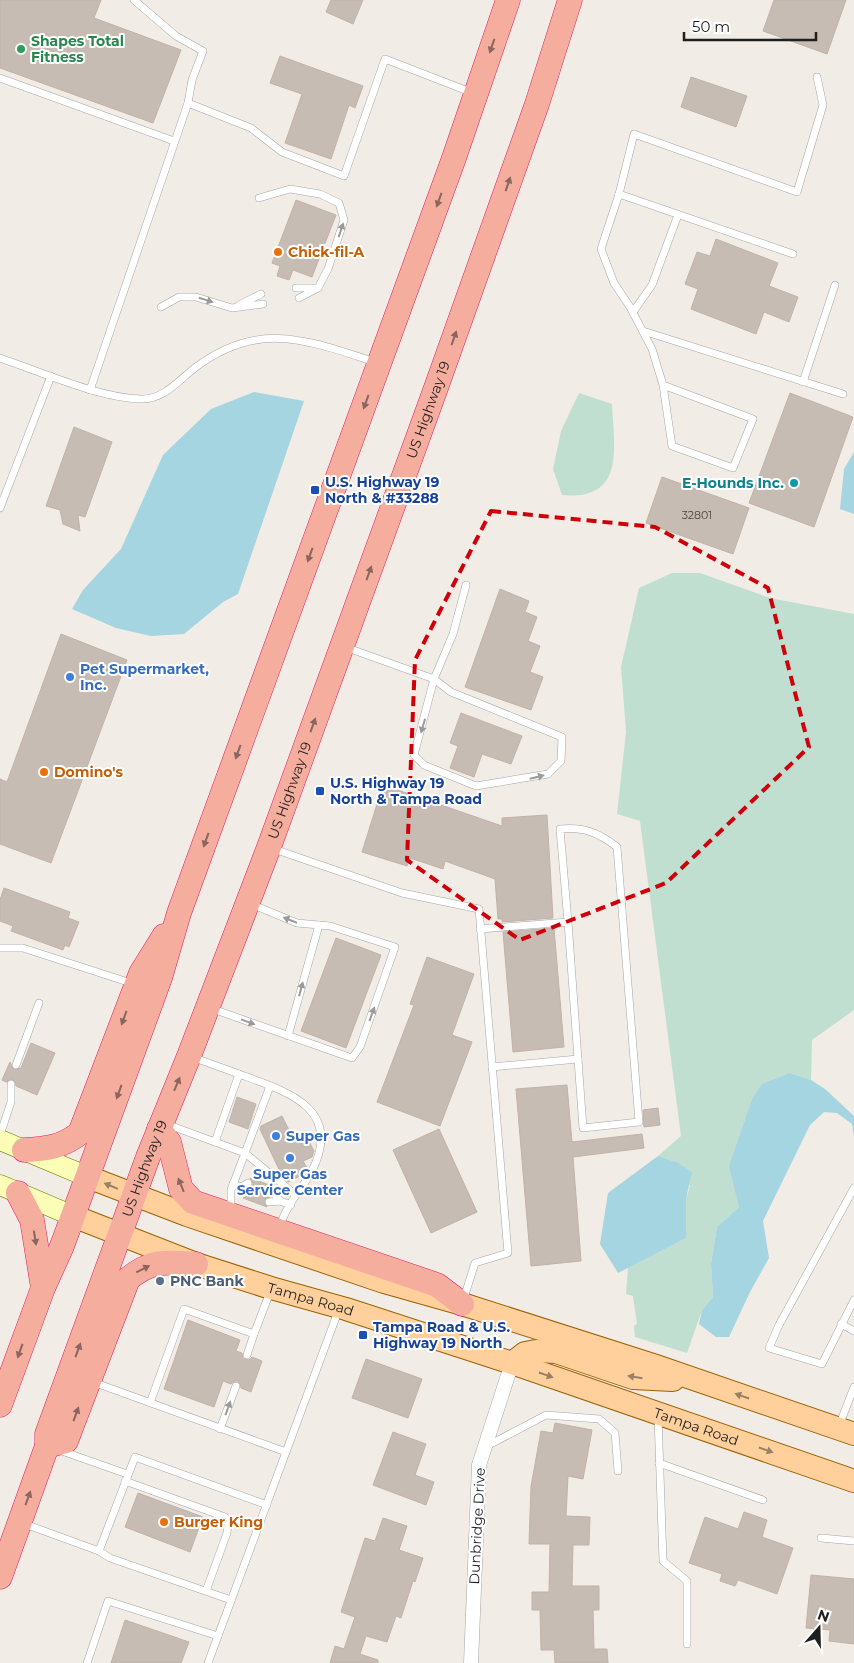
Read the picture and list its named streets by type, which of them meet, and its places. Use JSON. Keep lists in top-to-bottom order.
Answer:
{
  "streets": {
    "highway": ["US Highway 19"],
    "main road": ["Tampa Road"],
    "street": ["Dunbridge Drive"]
  },
  "crossings": [
    ["US Highway 19", "Tampa Road"],
    ["Tampa Road", "Dunbridge Drive"]
  ],
  "places": {
    "other": [
      "Shapes Total Fitness",
      "Chick-fil-A",
      "E-Hounds Inc.",
      "Pet Supermarket, Inc.",
      "Domino's",
      "Super Gas",
      "Super Gas Service Center",
      "PNC Bank",
      "Burger King"
    ],
    "transit": ["U.S. Highway 19 North & #33288", "U.S. Highway 19 North & Tampa Road", "Tampa Road & U.S. Highway 19 North"]
  },
  "house_numbers": ["32801"],
  "scale_bar": "50 m",
  "north": "top"
}
